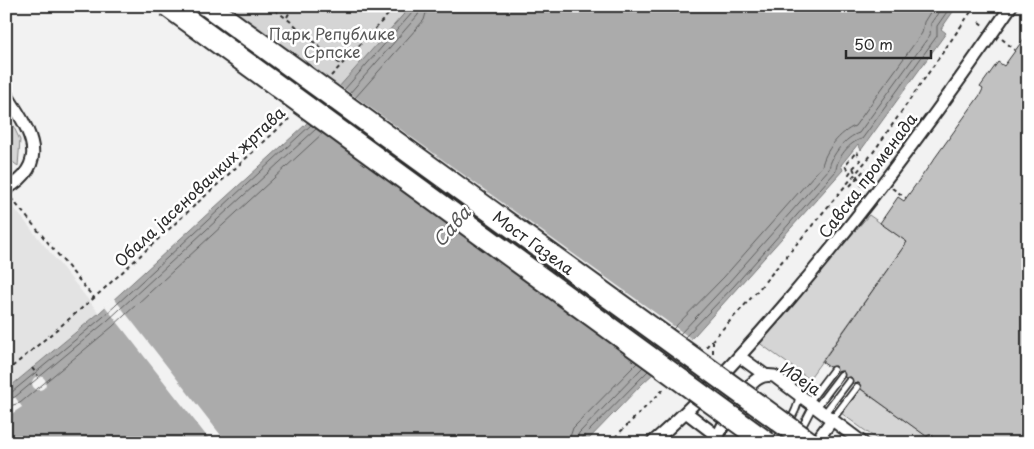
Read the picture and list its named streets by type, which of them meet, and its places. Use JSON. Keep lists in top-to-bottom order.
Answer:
{
  "streets": {
    "highway": ["Мост Газела"],
    "street": ["Савска променада", "Идеја"],
    "path": ["Обала јасеновачких жртава"]
  },
  "water": ["Сава"],
  "parks": ["Парк Републике Српске"],
  "scale_bar": "50 m"
}
